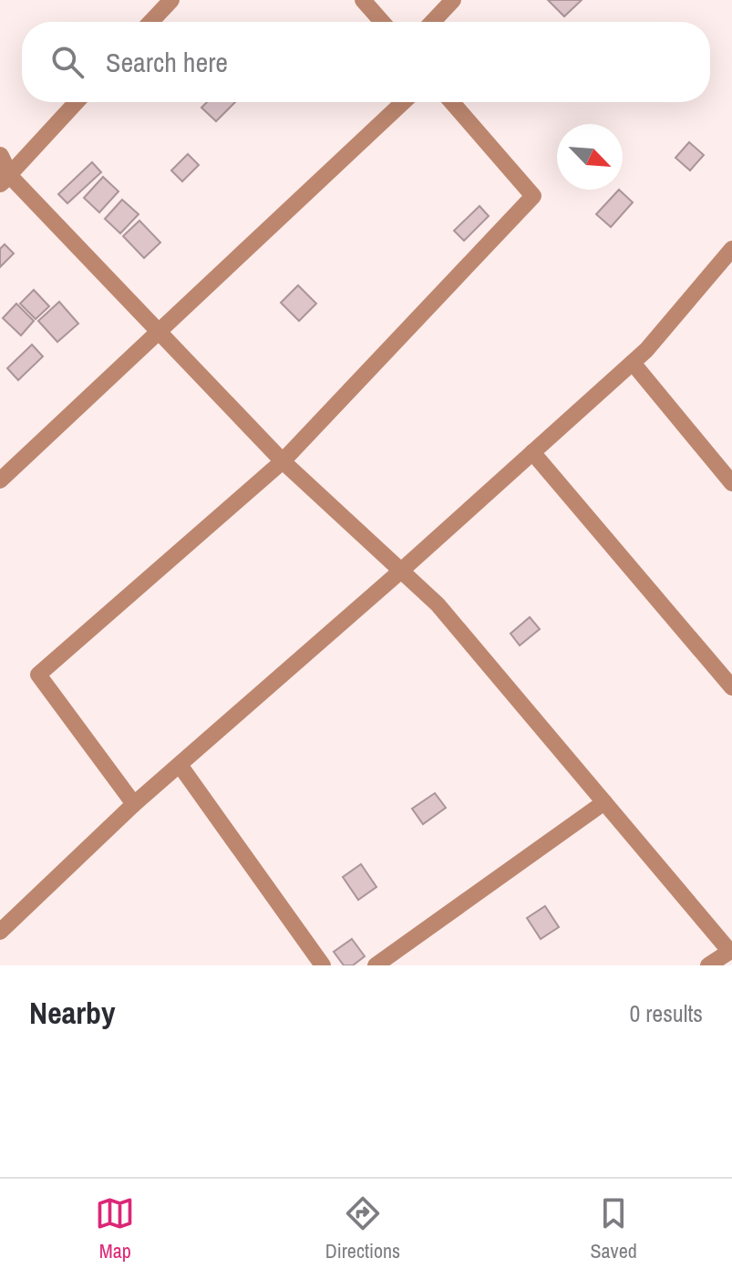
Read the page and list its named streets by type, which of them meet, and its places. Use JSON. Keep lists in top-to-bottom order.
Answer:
{
  "north": "bottom right",
  "page": {
    "search": "Search here",
    "heading": ["Nearby", "0 results"],
    "nav": ["Map", "Directions", "Saved"]
  }
}
